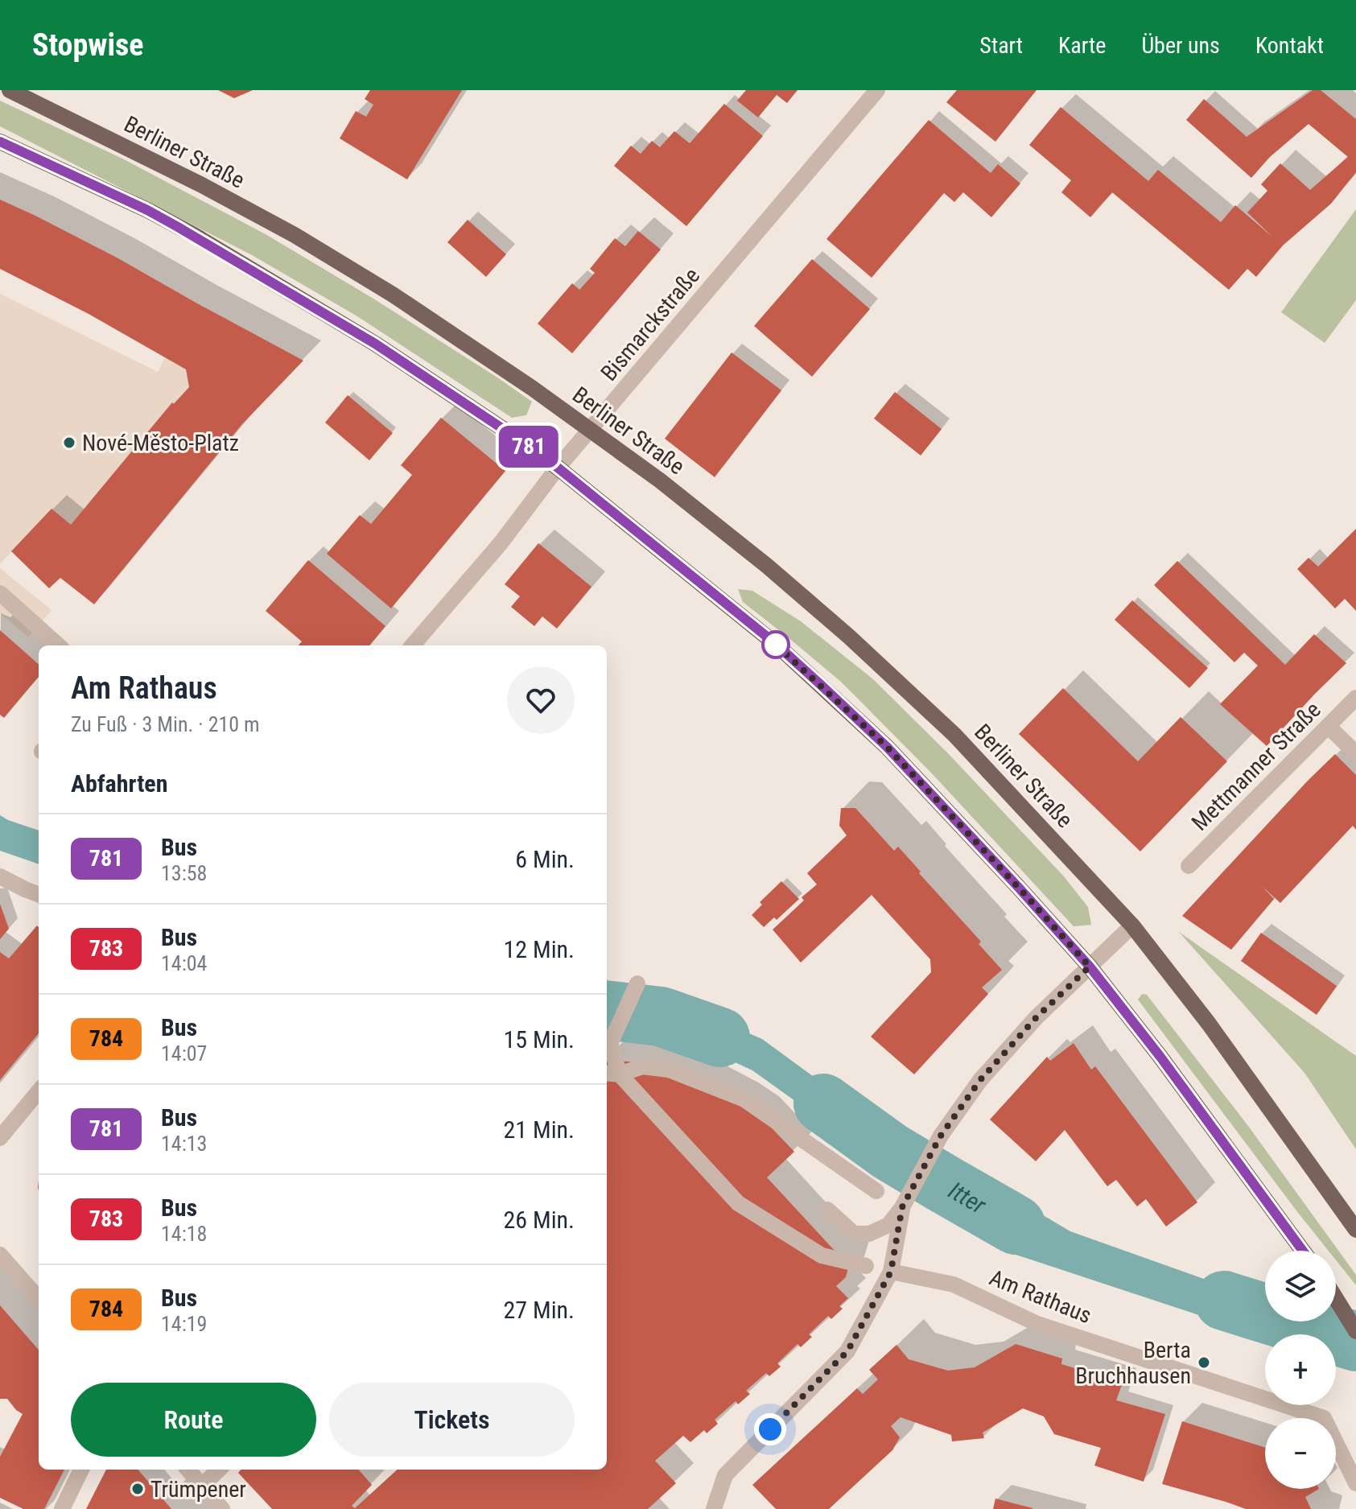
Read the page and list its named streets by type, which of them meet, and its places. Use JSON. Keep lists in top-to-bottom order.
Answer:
{
  "streets": {
    "main road": ["Berliner Straße"],
    "street": ["Bismarckstraße", "Mettmanner Straße", "Am Rathaus"]
  },
  "crossings": [
    ["Berliner Straße", "Bismarckstraße"]
  ],
  "water": ["Itter"],
  "places": ["Nové-Město-Platz", "Berta Bruchhausen", "Trümpener"],
  "lines": ["bus line 781"],
  "page": {
    "header": "Stopwise",
    "nav": [
      "Start",
      "Karte",
      "Über uns",
      "Kontakt"
    ],
    "on_map": "781",
    "heading": [
      ["Am Rathaus", "Zu Fuß · 3 Min. · 210 m"],
      "Abfahrten"
    ],
    "list": [
      {
        "mark": "781",
        "name": "Bus",
        "note": "13:58",
        "value": "6 Min."
      },
      {
        "mark": "783",
        "name": "Bus",
        "note": "14:04",
        "value": "12 Min."
      },
      {
        "mark": "784",
        "name": "Bus",
        "note": "14:07",
        "value": "15 Min."
      },
      {
        "mark": "781",
        "name": "Bus",
        "note": "14:13",
        "value": "21 Min."
      },
      {
        "mark": "783",
        "name": "Bus",
        "note": "14:18",
        "value": "26 Min."
      },
      {
        "mark": "784",
        "name": "Bus",
        "note": "14:19",
        "value": "27 Min."
      }
    ],
    "map_buttons": ["+", "−"],
    "buttons": ["Route", "Tickets"]
  }
}
